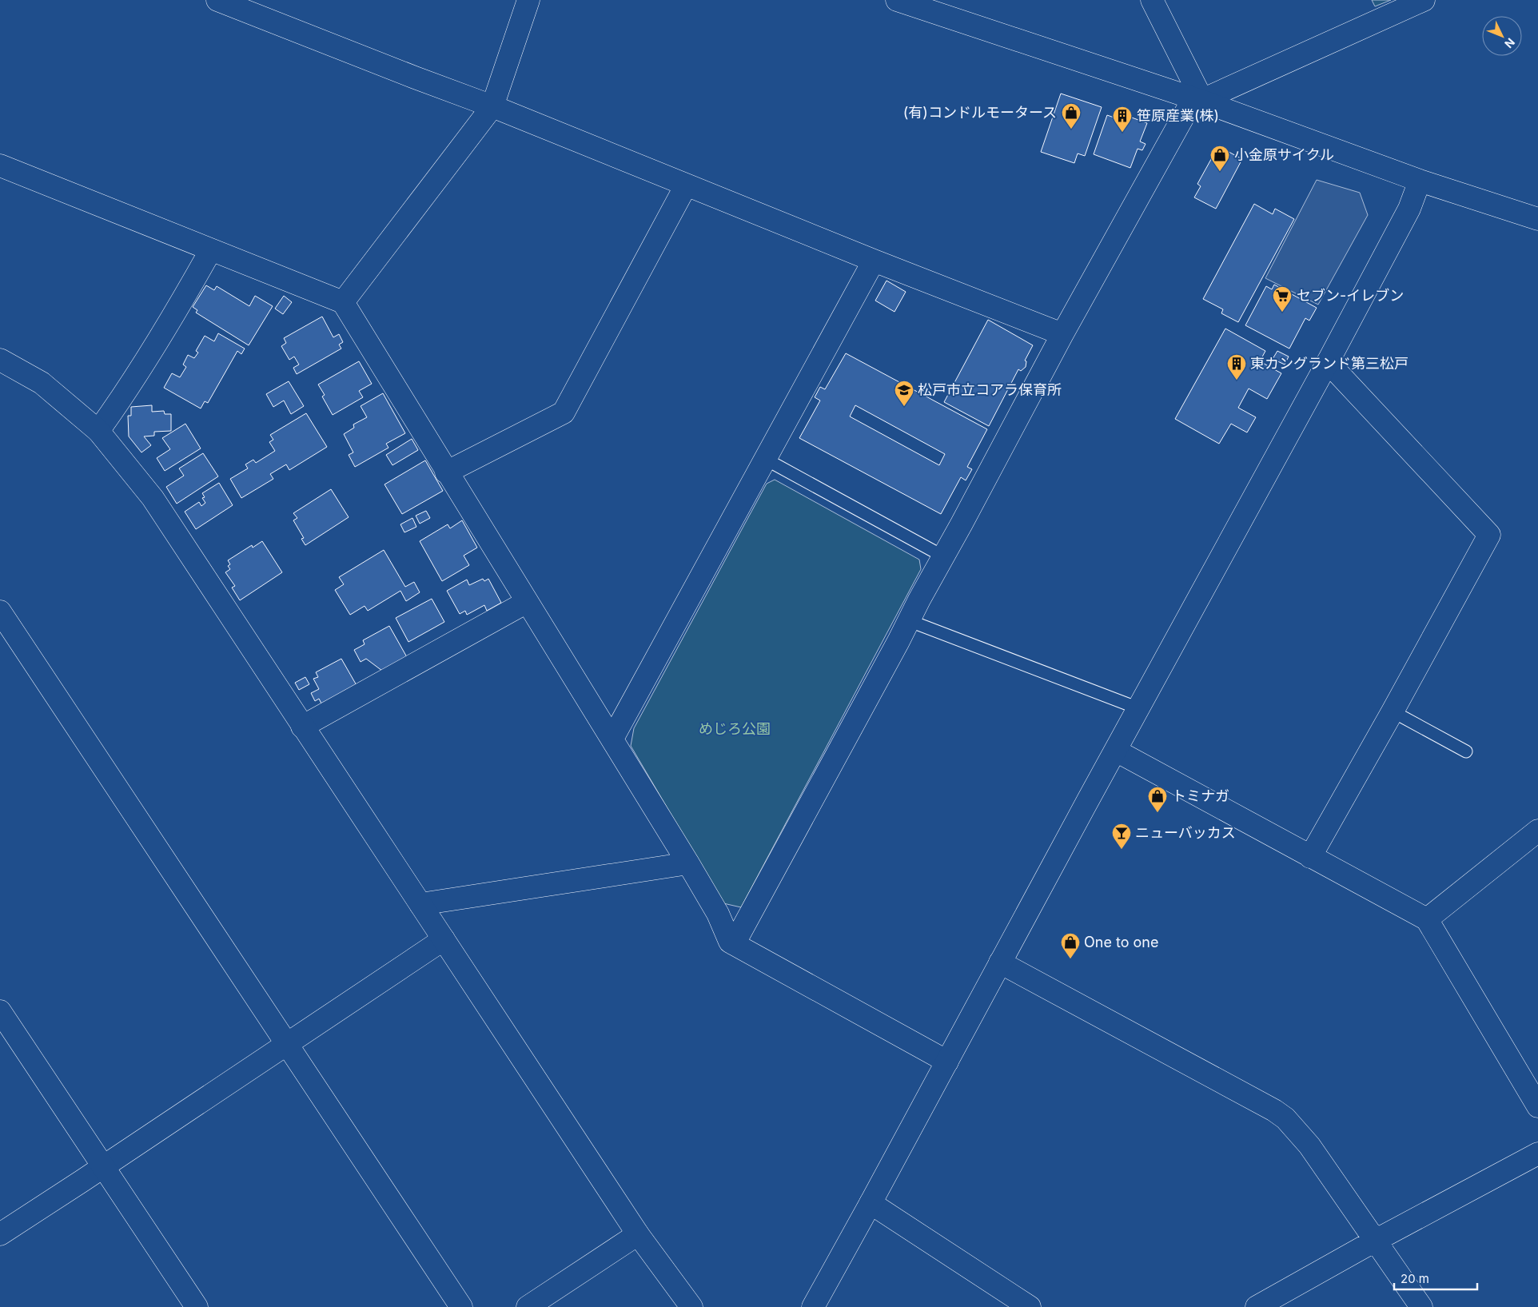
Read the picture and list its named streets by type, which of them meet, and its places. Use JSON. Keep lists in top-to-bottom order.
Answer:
{
  "parks": ["めじろ公園"],
  "places": {
    "shop": [
      "(有)コンドルモータース",
      "小金原サイクル",
      "トミナガ",
      "One to one"
    ],
    "building": ["笹原産業(株)", "東カングランド第三松戸"],
    "supermarket": ["セブン-イレブン"],
    "school or university": ["松戸市立コアラ保育所"],
    "bar": ["ニューバッカス"]
  },
  "scale_bar": "20 m",
  "north": "bottom right"
}
